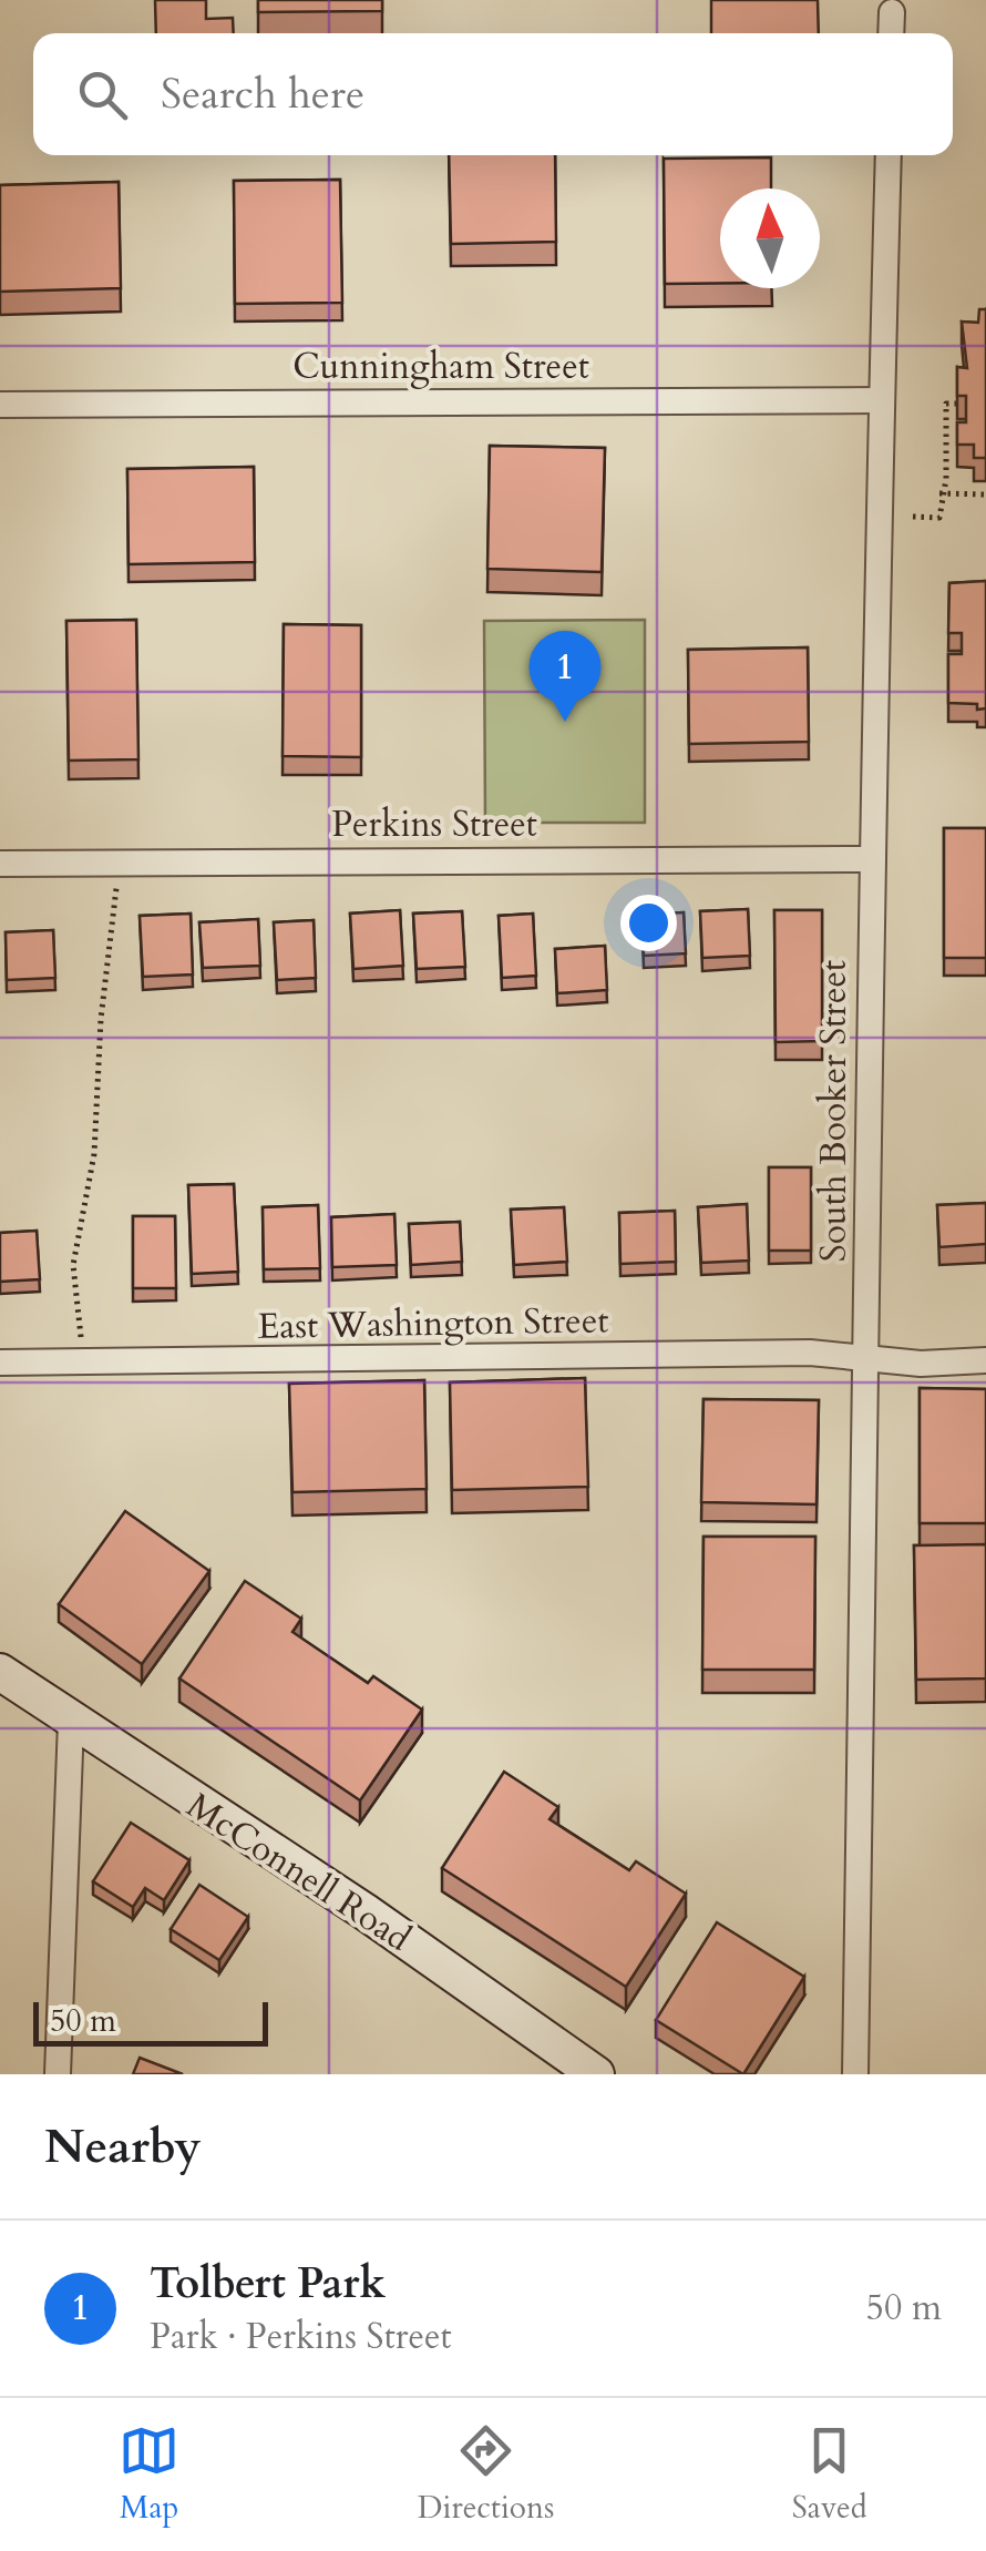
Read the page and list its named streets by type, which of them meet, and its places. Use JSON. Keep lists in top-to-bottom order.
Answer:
{
  "streets": {
    "street": [
      "Cunningham Street",
      "Perkins Street",
      "South Booker Street",
      "East Washington Street",
      "McConnell Road"
    ]
  },
  "crossings": [
    ["Cunningham Street", "South Booker Street"],
    ["Perkins Street", "South Booker Street"],
    ["South Booker Street", "East Washington Street"]
  ],
  "scale_bar": "50 m",
  "north": "top",
  "page": {
    "search": "Search here",
    "pins": "1",
    "scale": "50 m",
    "heading": "Nearby",
    "list": [
      {
        "mark": "1",
        "name": "Tolbert Park",
        "note": "Park · Perkins Street",
        "value": "50 m"
      }
    ],
    "nav": ["Map", "Directions", "Saved"]
  }
}
